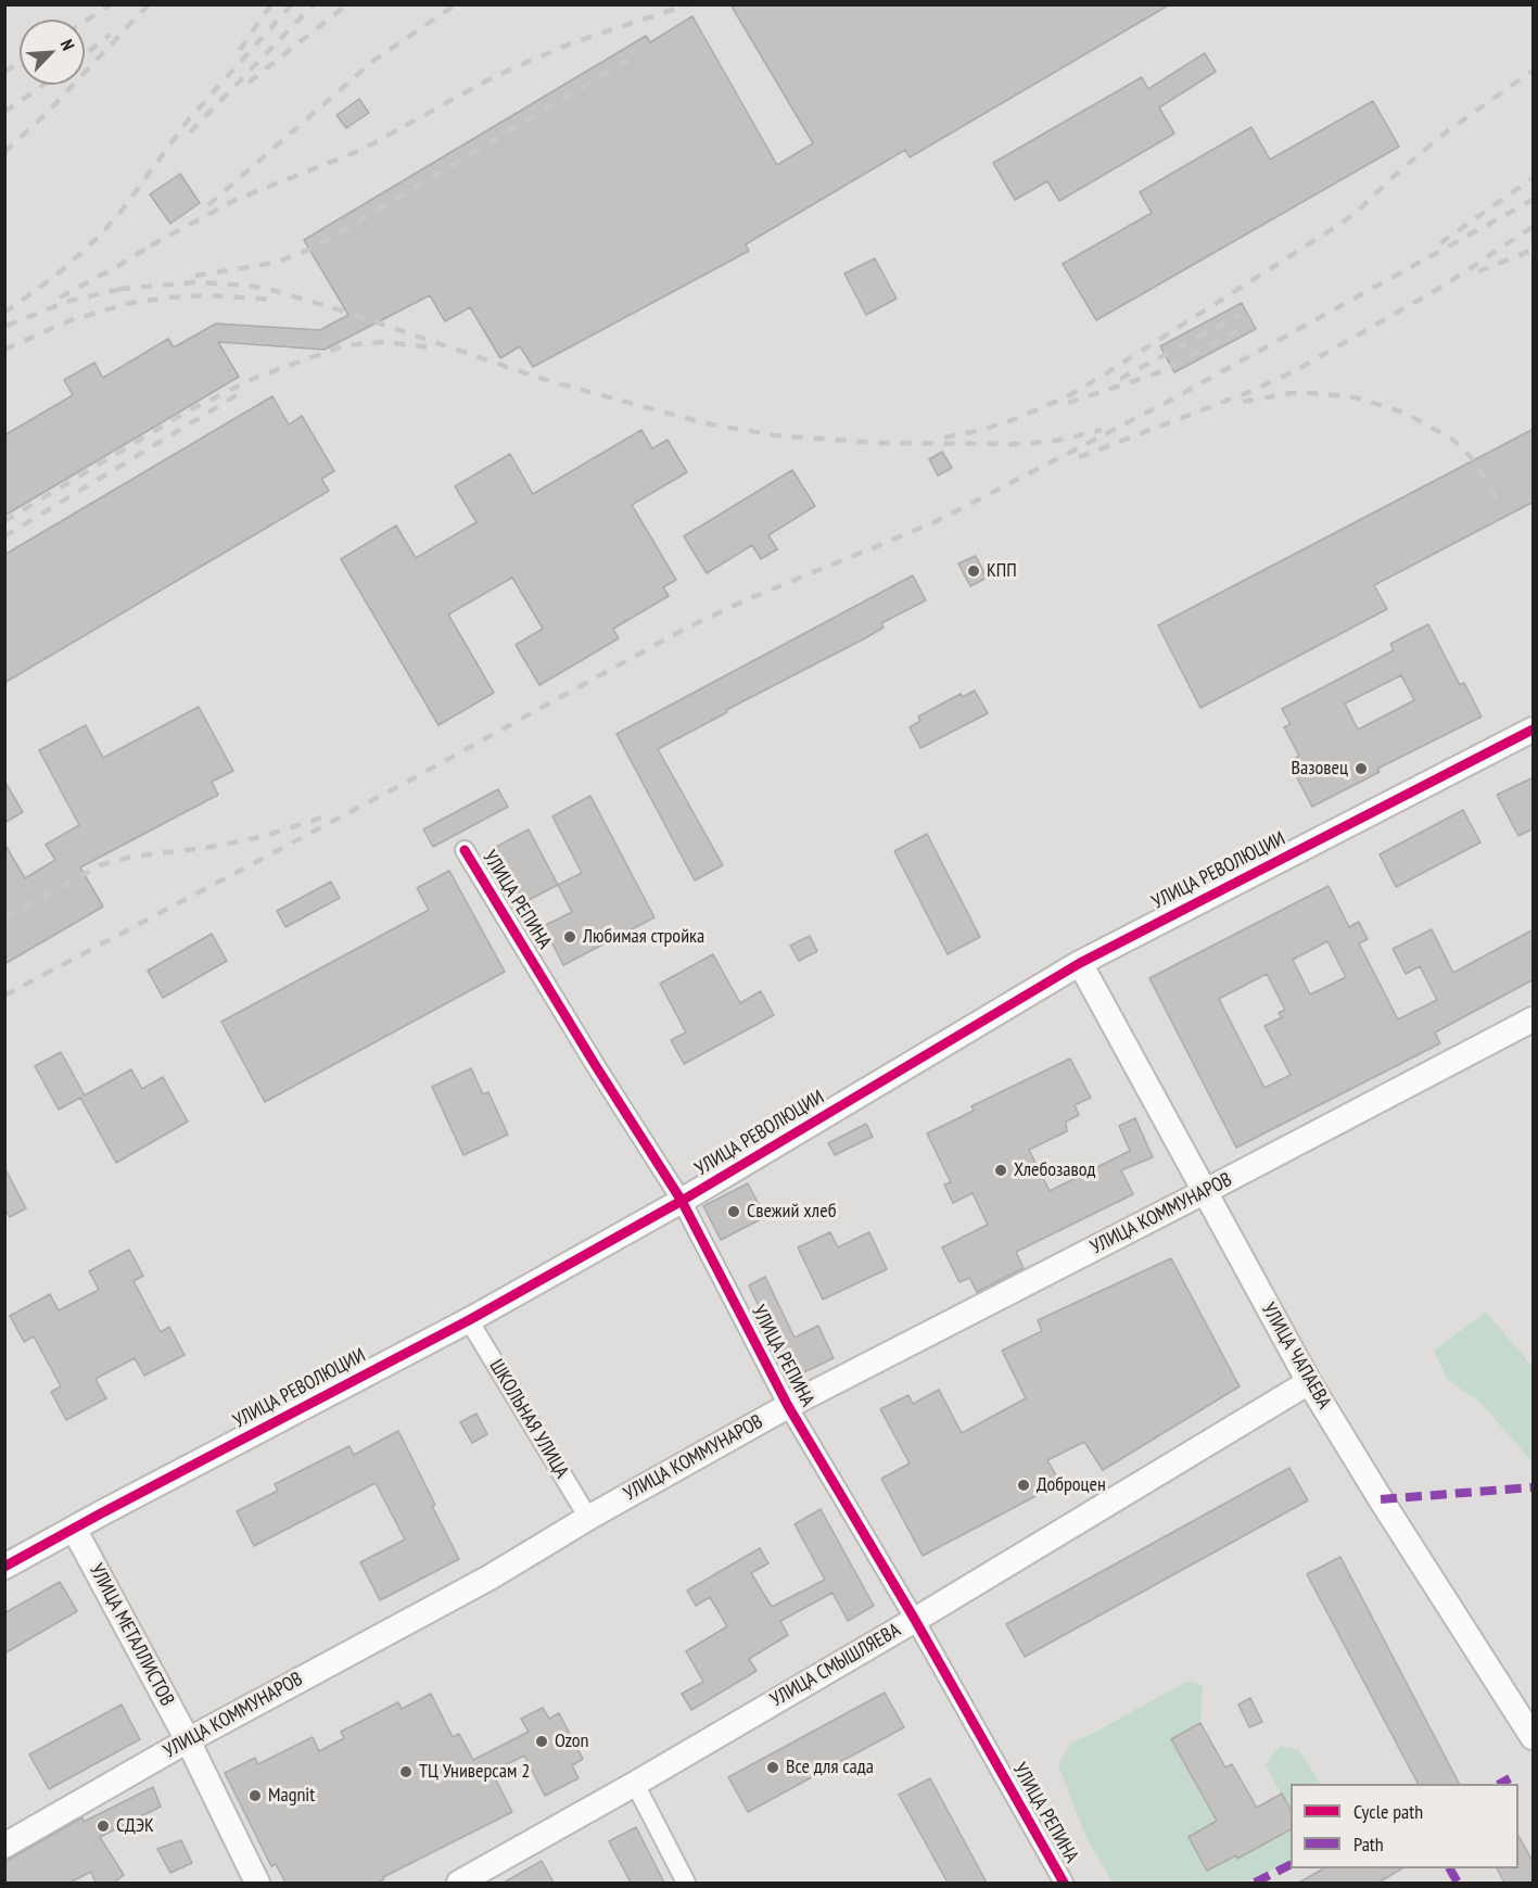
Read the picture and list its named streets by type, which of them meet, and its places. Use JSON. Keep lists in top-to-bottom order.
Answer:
{
  "streets": {
    "street": [
      "УЛИЦА РЕВОЛЮЦИИ",
      "УЛИЦА РЕПИНА",
      "УЛИЦА КОММУНАРОВ",
      "УЛИЦА ЧАПАЕВА",
      "ШКОЛЬНАЯ УЛИЦА",
      "УЛИЦА МЕТАЛЛИСТОВ",
      "УЛИЦА СМЫШЛЯЕВА"
    ]
  },
  "crossings": [
    ["УЛИЦА РЕВОЛЮЦИИ", "УЛИЦА РЕПИНА"],
    ["УЛИЦА РЕВОЛЮЦИИ", "УЛИЦА ЧАПАЕВА"],
    ["УЛИЦА РЕВОЛЮЦИИ", "ШКОЛЬНАЯ УЛИЦА"],
    ["УЛИЦА РЕВОЛЮЦИИ", "УЛИЦА МЕТАЛЛИСТОВ"],
    ["УЛИЦА РЕПИНА", "УЛИЦА КОММУНАРОВ"],
    ["УЛИЦА РЕПИНА", "УЛИЦА СМЫШЛЯЕВА"],
    ["УЛИЦА КОММУНАРОВ", "УЛИЦА ЧАПАЕВА"],
    ["УЛИЦА КОММУНАРОВ", "ШКОЛЬНАЯ УЛИЦА"],
    ["УЛИЦА КОММУНАРОВ", "УЛИЦА МЕТАЛЛИСТОВ"],
    ["УЛИЦА ЧАПАЕВА", "УЛИЦА СМЫШЛЯЕВА"]
  ],
  "places": [
    "КПП",
    "Вазовец",
    "Любимая стройка",
    "Хлебозавод",
    "Свежий хлеб",
    "Доброцен",
    "Ozon",
    "Все для сада",
    "ТЦ Универсам 2",
    "Magnit",
    "СДЭК"
  ],
  "legend": ["Cycle path", "Path"],
  "north": "top right"
}
